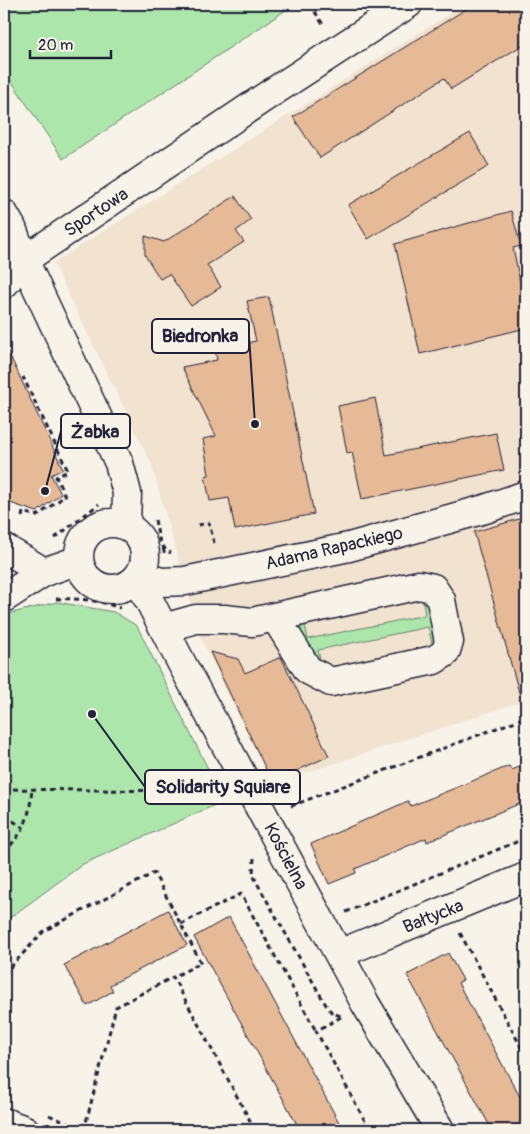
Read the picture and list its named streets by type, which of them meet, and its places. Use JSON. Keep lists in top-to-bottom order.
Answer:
{
  "streets": {
    "street": [
      "Sportowa",
      "Adama Rapackiego",
      "Kościelna",
      "Bałtycka"
    ]
  },
  "crossings": [
    ["Adama Rapackiego", "Kościelna"],
    ["Kościelna", "Bałtycka"]
  ],
  "places": ["Biedronka", "Żabka", "Solidarity Squiare"],
  "scale_bar": "20 m"
}
